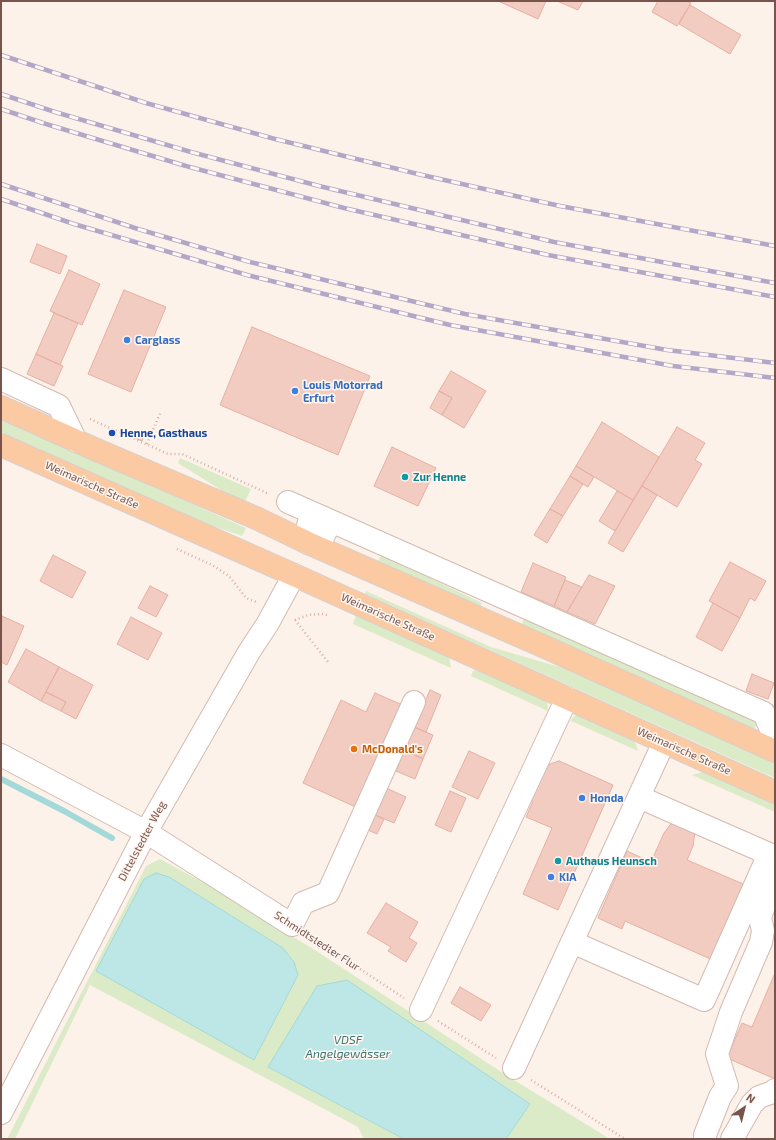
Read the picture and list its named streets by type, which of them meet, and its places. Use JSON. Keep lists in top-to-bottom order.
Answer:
{
  "streets": {
    "main road": ["Weimarische Straße"],
    "street": ["Dittelstedter Weg", "Schmidtstedter Flur"]
  },
  "crossings": [
    ["Weimarische Straße", "Dittelstedter Weg"],
    ["Dittelstedter Weg", "Schmidtstedter Flur"]
  ],
  "water": ["VDSF Angelgewässer"],
  "places": [
    "Carglass",
    "Louis Motorrad Erfurt",
    "Henne, Gasthaus",
    "Zur Henne",
    "McDonald's",
    "Honda",
    "Authaus Heunsch",
    "KIA"
  ],
  "north": "top right"
}
